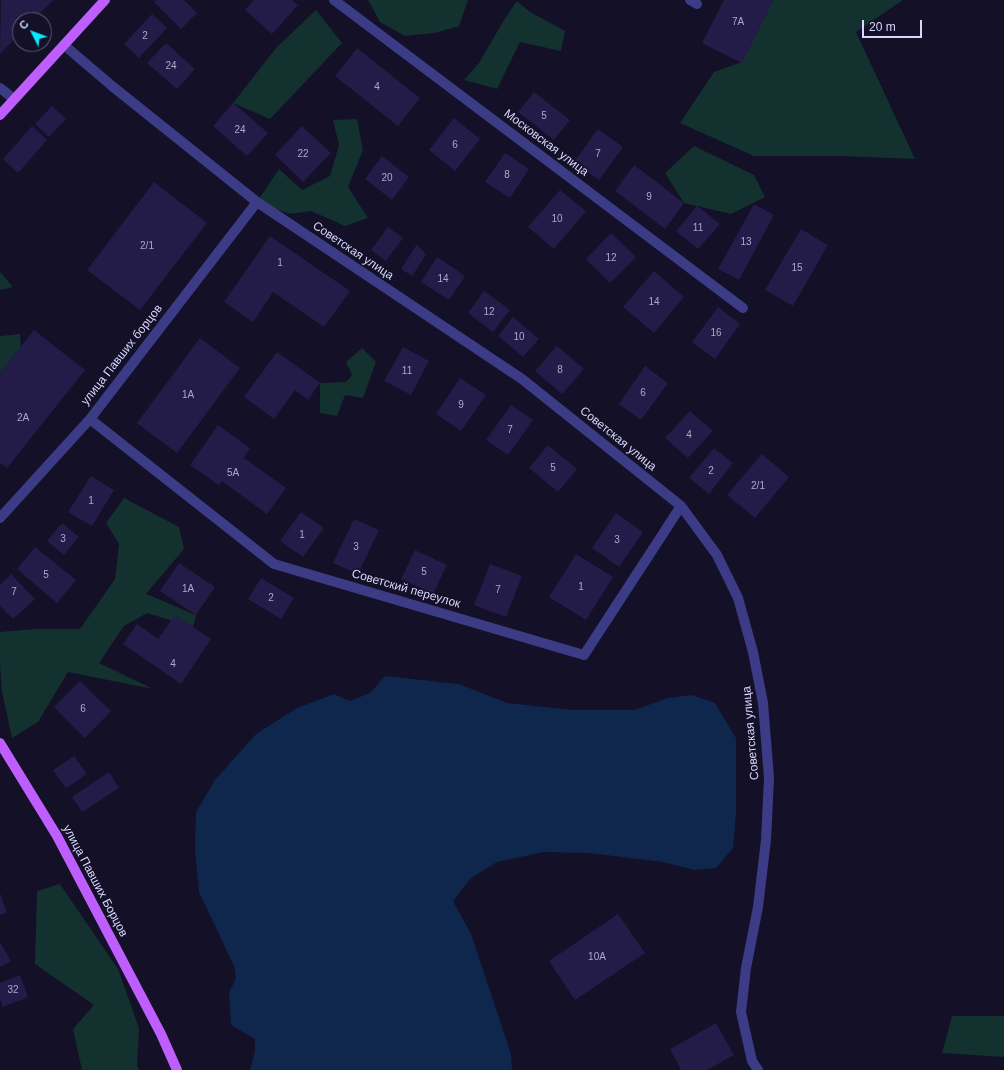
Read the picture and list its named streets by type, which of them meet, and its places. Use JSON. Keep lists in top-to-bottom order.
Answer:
{
  "streets": {
    "main road": ["улица Павших Борцов"],
    "street": [
      "Московская улица",
      "Советская улица",
      "улица Павших борцов",
      "Советский переулок"
    ]
  },
  "crossings": [
    ["Советская улица", "улица Павших борцов"],
    ["Советская улица", "Советский переулок"],
    ["улица Павших борцов", "Советский переулок"]
  ],
  "house_numbers": [
    "7А",
    "2",
    "24",
    "4",
    "5",
    "24",
    "6",
    "22",
    "7",
    "8",
    "20",
    "9",
    "10",
    "11",
    "13",
    "2/1",
    "12",
    "1",
    "15",
    "14",
    "14",
    "12",
    "16",
    "10",
    "8",
    "11",
    "6",
    "1А",
    "9",
    "2А",
    "7",
    "4",
    "5",
    "2",
    "5А",
    "2/1",
    "1",
    "1",
    "3",
    "3",
    "3",
    "5",
    "5",
    "1",
    "1А",
    "7",
    "7",
    "2",
    "4",
    "6",
    "10А",
    "32"
  ],
  "scale_bar": "20 m",
  "north": "top left"
}
